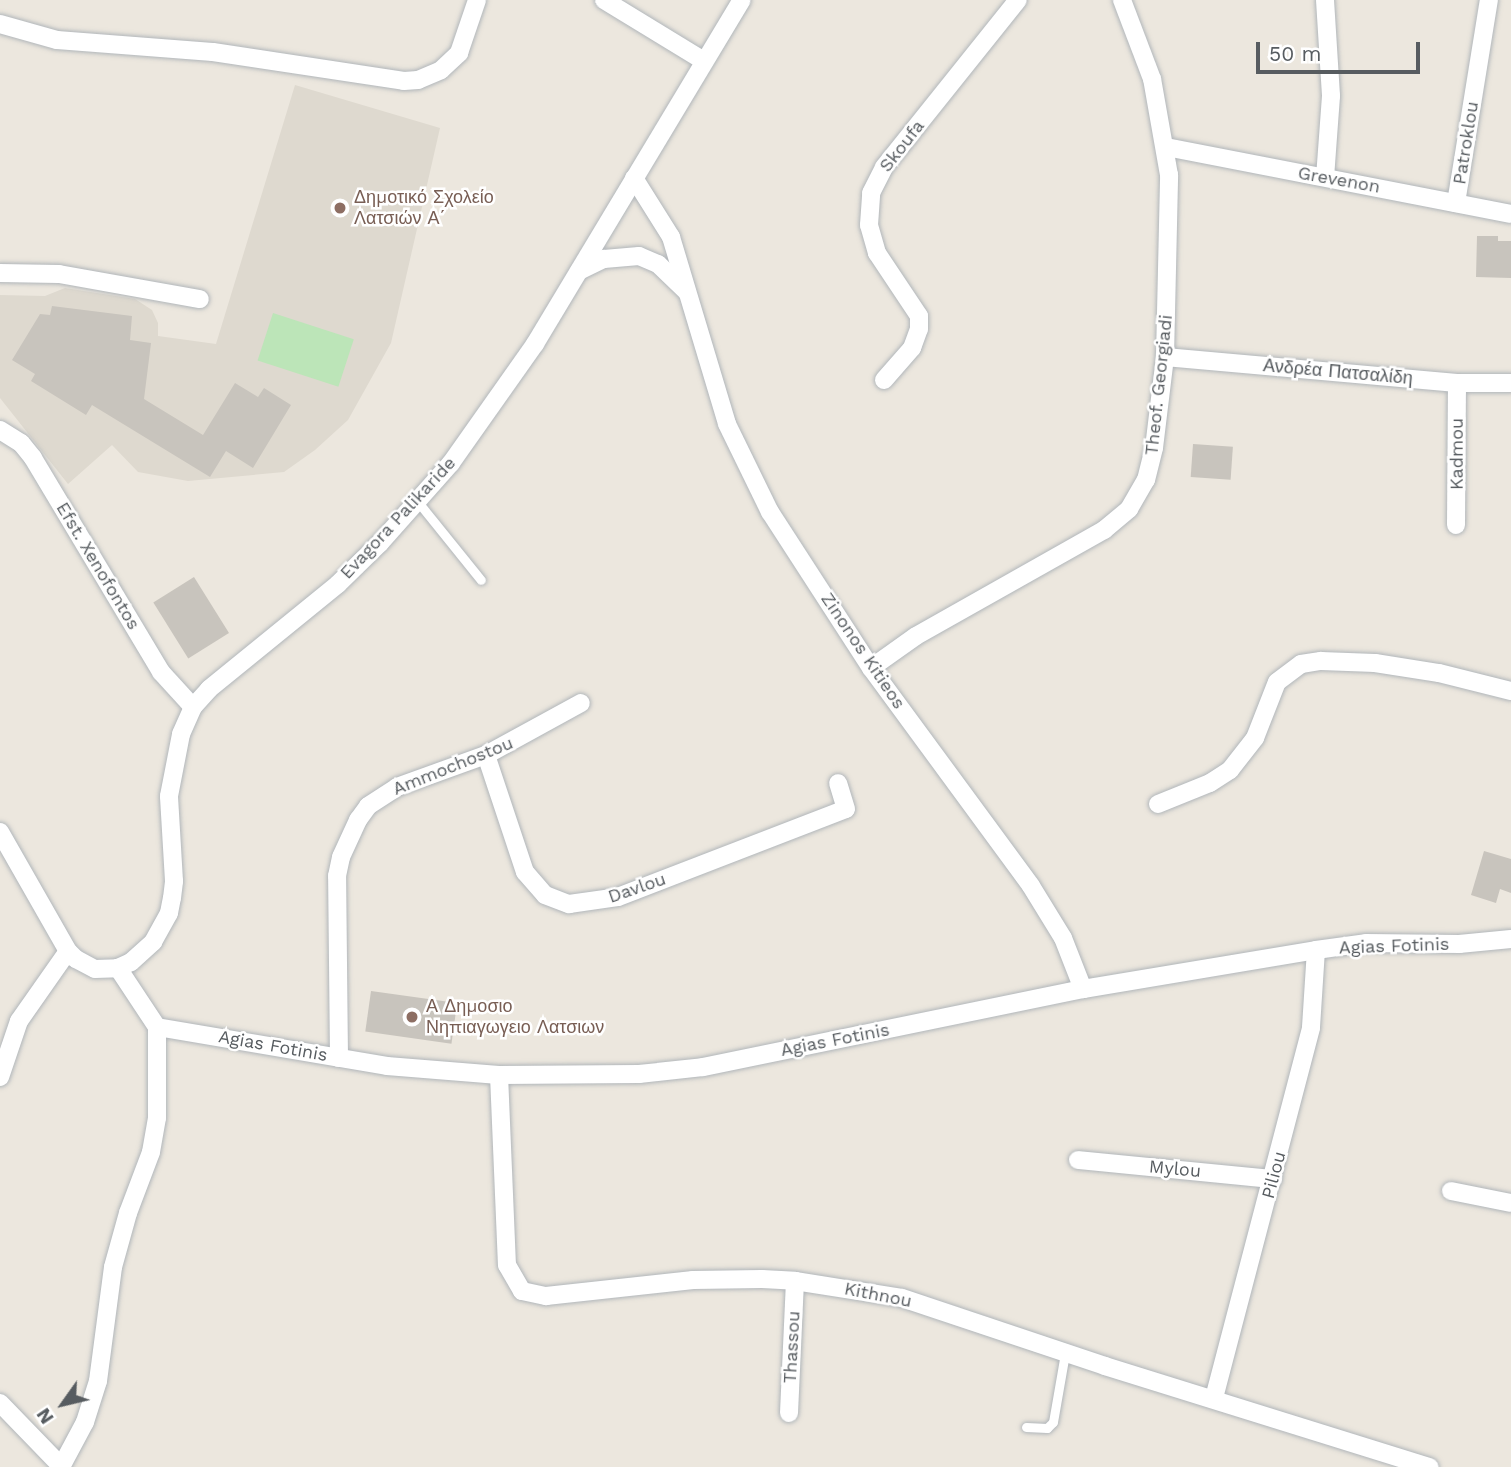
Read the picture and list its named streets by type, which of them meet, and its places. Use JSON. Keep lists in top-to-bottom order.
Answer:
{
  "streets": {
    "street": [
      "Patroklou",
      "Skoufa",
      "Grevenon",
      "Ανδρέα Πατσαλίδη",
      "Theof. Georgiadi",
      "Kadmou",
      "Evagora Palikaride",
      "Efst. Xenofontos",
      "Zinonos Kitieos",
      "Ammochostou",
      "Davlou",
      "Agias Fotinis",
      "Mylou",
      "Piliou",
      "Kithnou",
      "Thassou"
    ]
  },
  "crossings": [
    ["Patroklou", "Grevenon"],
    ["Grevenon", "Theof. Georgiadi"],
    ["Ανδρέα Πατσαλίδη", "Theof. Georgiadi"],
    ["Ανδρέα Πατσαλίδη", "Kadmou"],
    ["Theof. Georgiadi", "Zinonos Kitieos"],
    ["Evagora Palikaride", "Efst. Xenofontos"],
    ["Evagora Palikaride", "Zinonos Kitieos"],
    ["Zinonos Kitieos", "Agias Fotinis"],
    ["Ammochostou", "Davlou"],
    ["Ammochostou", "Agias Fotinis"],
    ["Agias Fotinis", "Piliou"],
    ["Agias Fotinis", "Kithnou"],
    ["Mylou", "Piliou"],
    ["Piliou", "Kithnou"],
    ["Kithnou", "Thassou"]
  ],
  "places": ["Δημοτικό Σχολείο Λατσιών Α΄", "Α Δημοσιο Νηπιαγωγειο Λατσιων"],
  "scale_bar": "50 m",
  "north": "bottom left"
}
